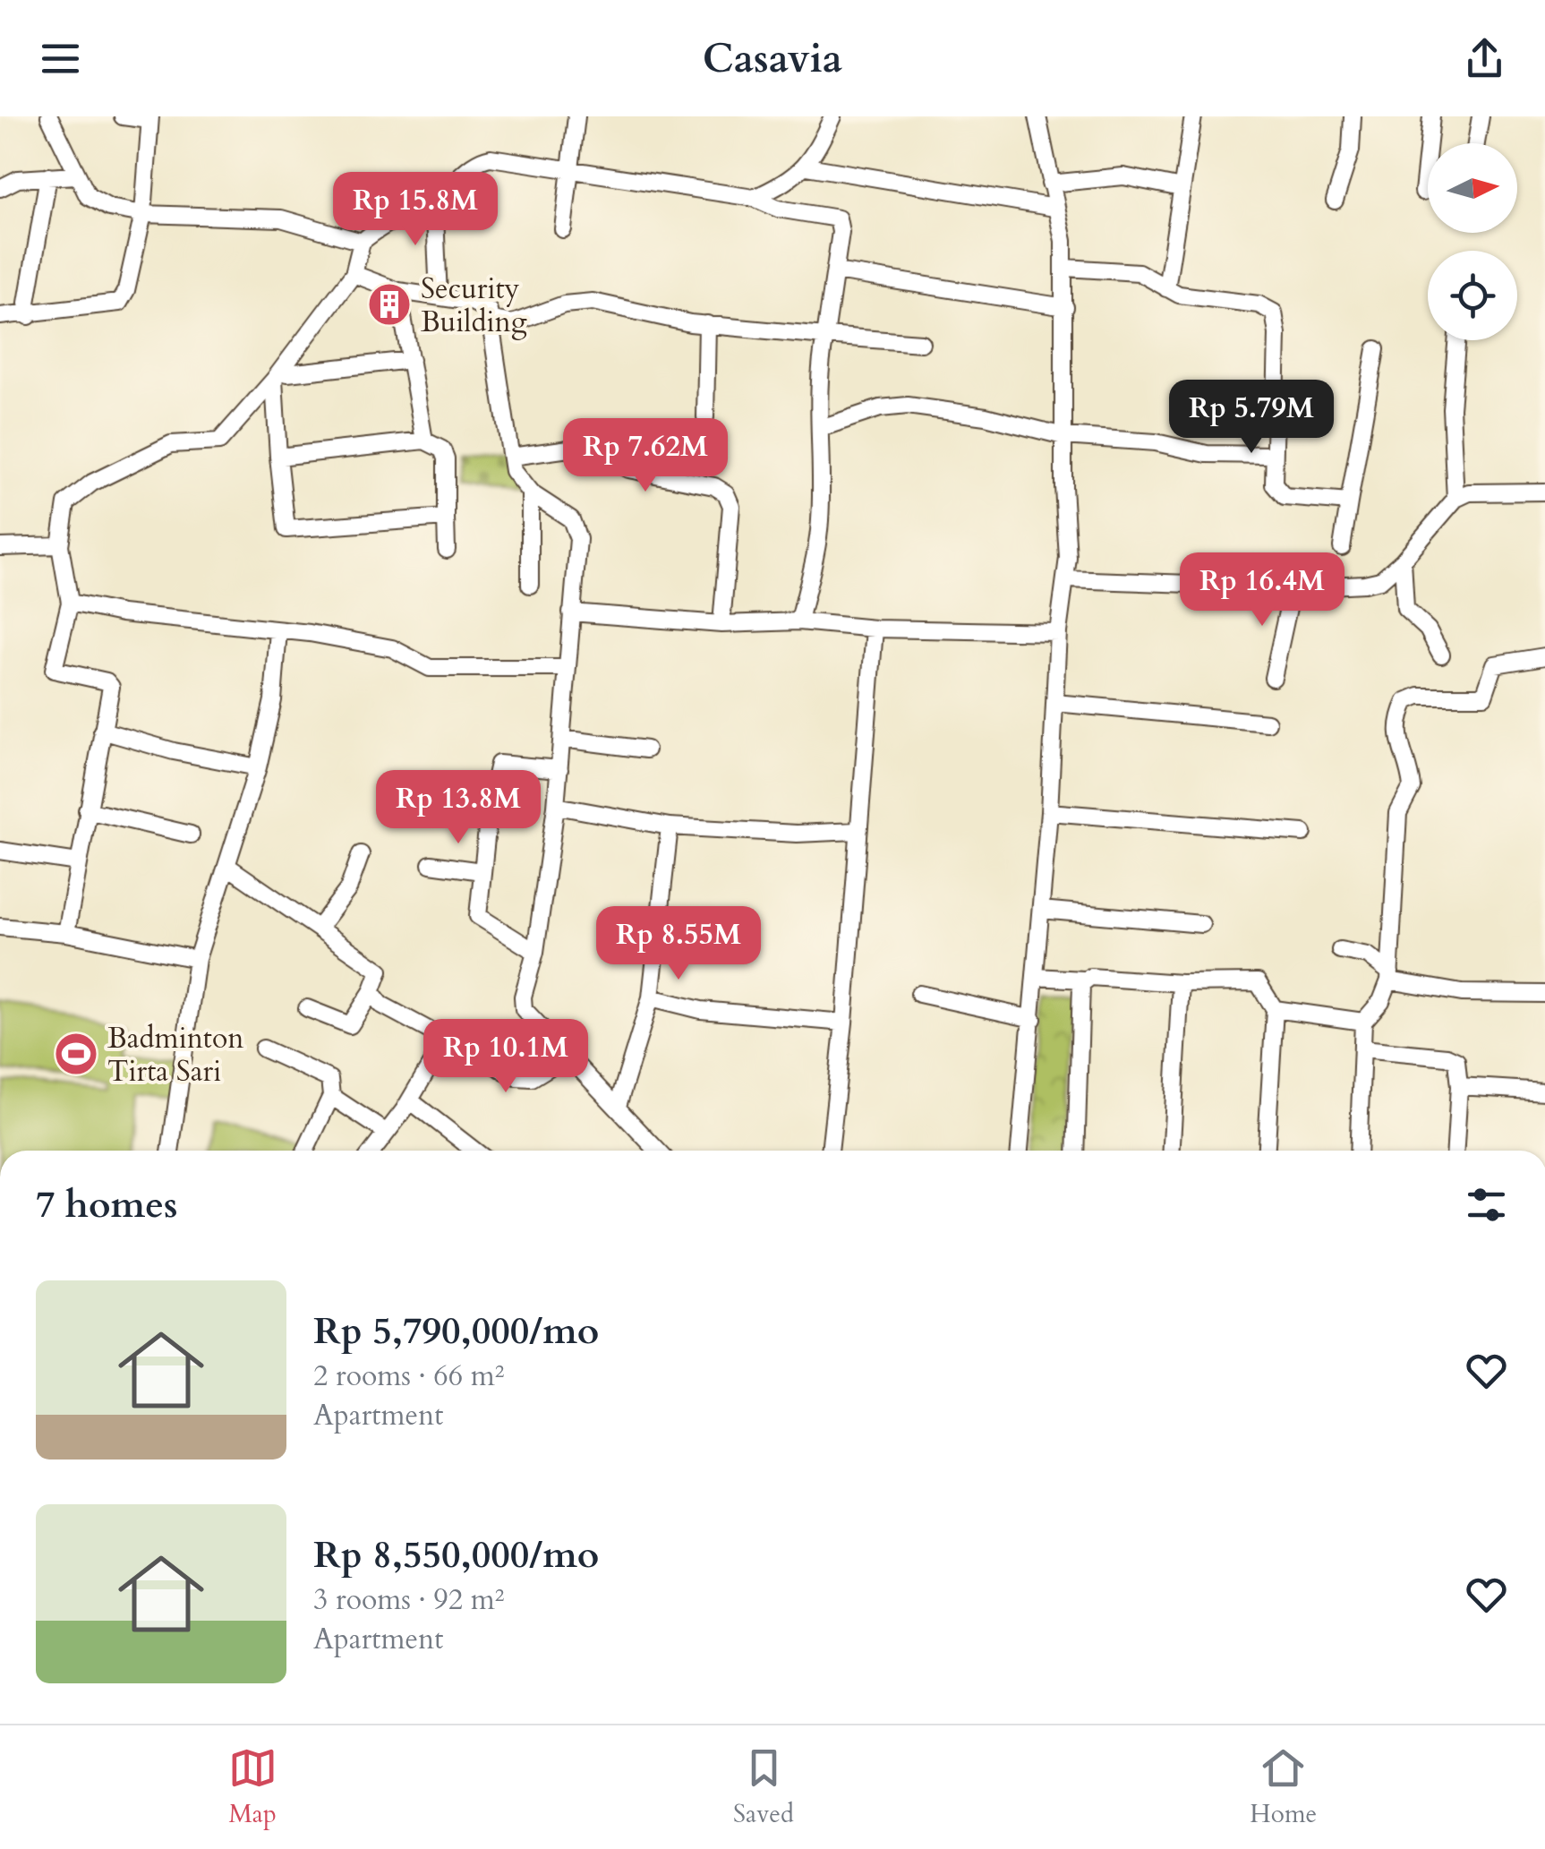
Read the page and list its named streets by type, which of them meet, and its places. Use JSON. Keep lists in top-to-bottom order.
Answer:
{
  "places": {
    "building": ["Security Building"],
    "sports": ["Badminton Tirta Sari"]
  },
  "north": "right",
  "page": {
    "header": "Casavia",
    "price": [
      "Rp 15.8M",
      "Rp 5.79M",
      "Rp 7.62M",
      "Rp 16.4M",
      "Rp 13.8M",
      "Rp 8.55M",
      "Rp 10.1M"
    ],
    "heading": "7 homes",
    "list": [
      {
        "name": "Rp 5,790,000/mo",
        "note": "2 rooms · 66 m² · Apartment"
      },
      {
        "name": "Rp 8,550,000/mo",
        "note": "3 rooms · 92 m² · Apartment"
      }
    ],
    "tabs": ["Map", "Saved", "Home"]
  }
}
